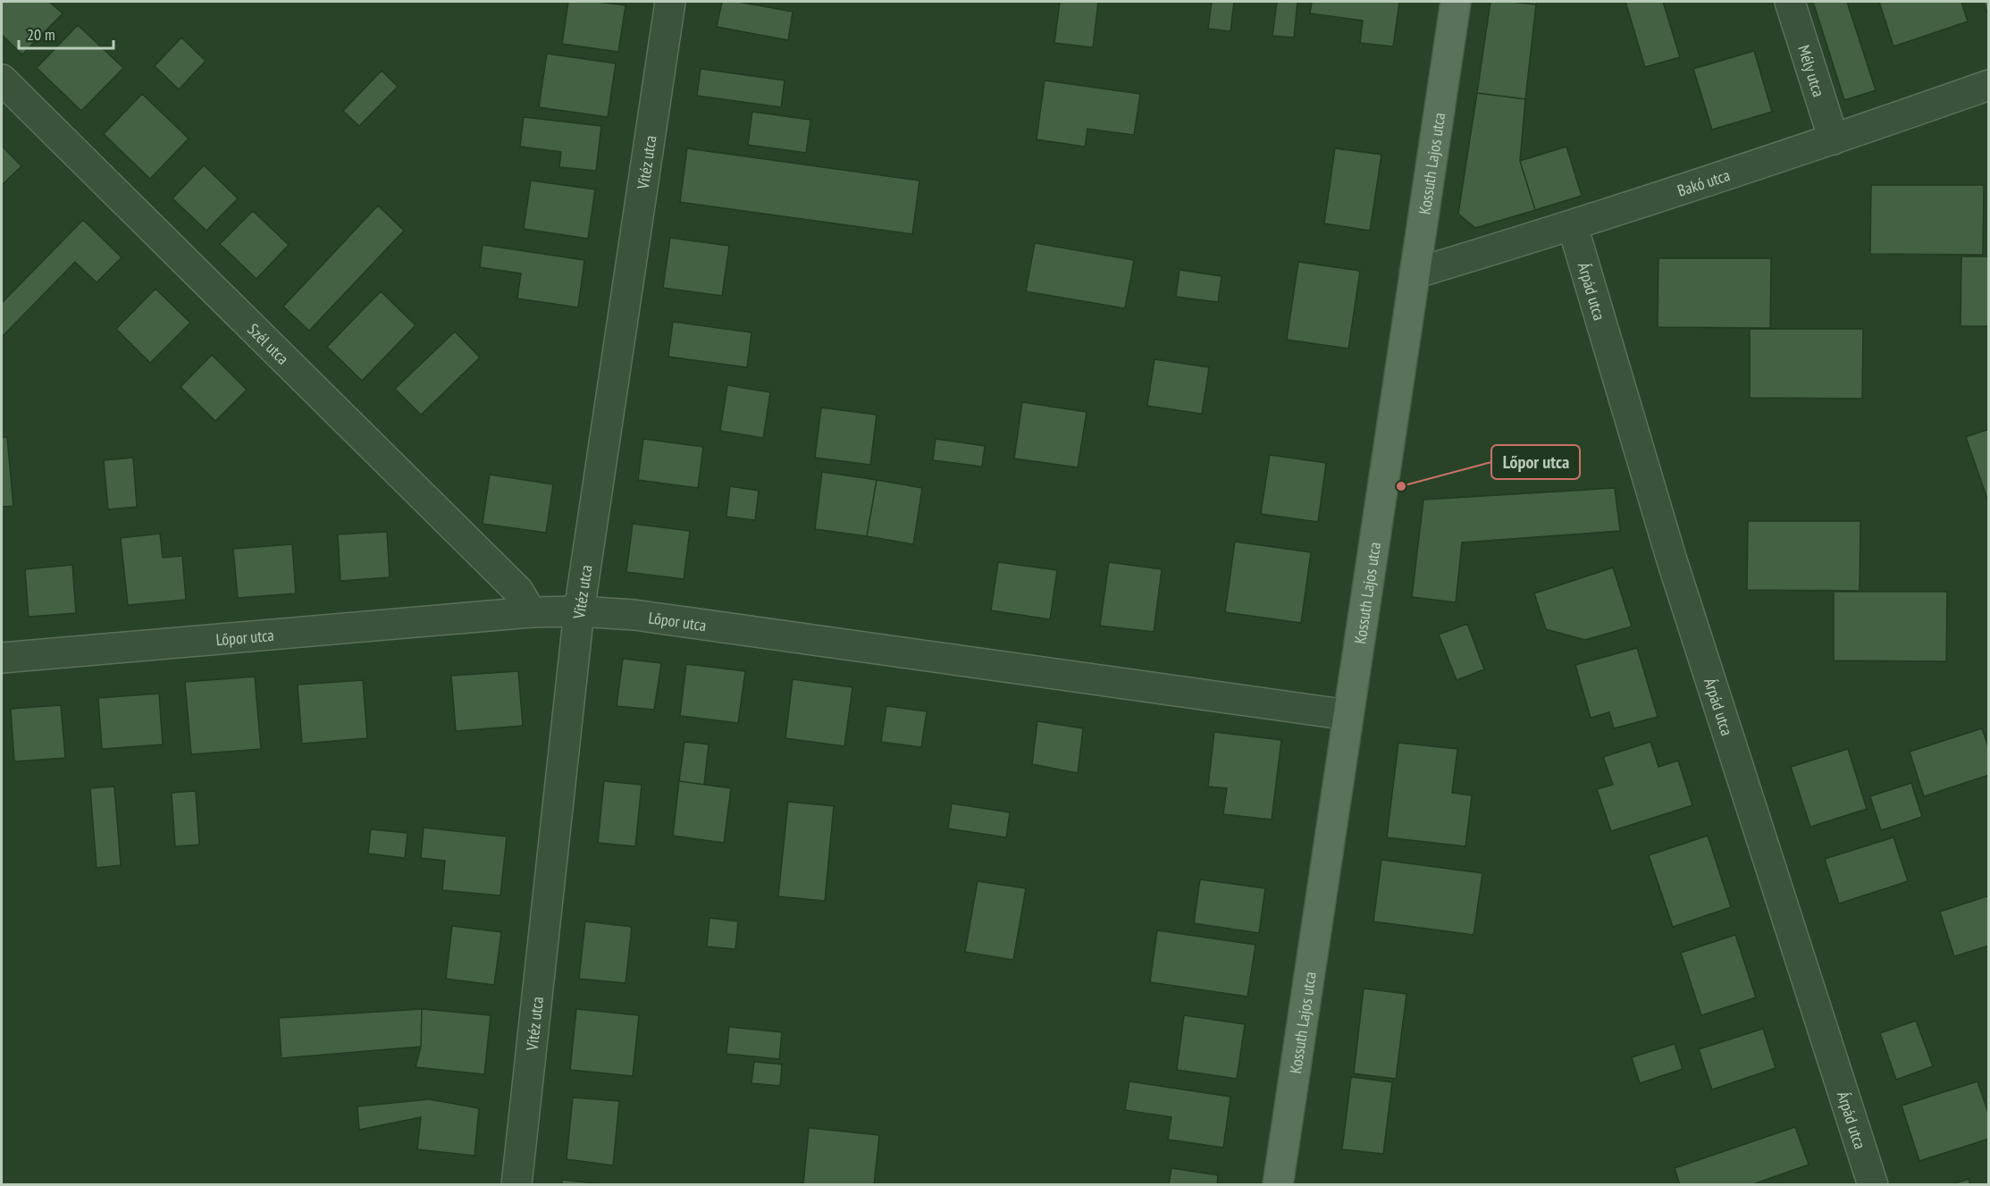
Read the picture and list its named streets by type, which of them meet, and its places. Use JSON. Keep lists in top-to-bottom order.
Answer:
{
  "streets": {
    "main road": ["Kossuth Lajos utca"],
    "street": [
      "Mély utca",
      "Vitéz utca",
      "Bakó utca",
      "Árpád utca",
      "Szél utca",
      "Lőpor utca"
    ]
  },
  "crossings": [
    ["Mély utca", "Bakó utca"],
    ["Vitéz utca", "Lőpor utca"],
    ["Kossuth Lajos utca", "Bakó utca"],
    ["Kossuth Lajos utca", "Lőpor utca"],
    ["Bakó utca", "Árpád utca"],
    ["Szél utca", "Lőpor utca"]
  ],
  "places": ["Lőpor utca"],
  "scale_bar": "20 m"
}
